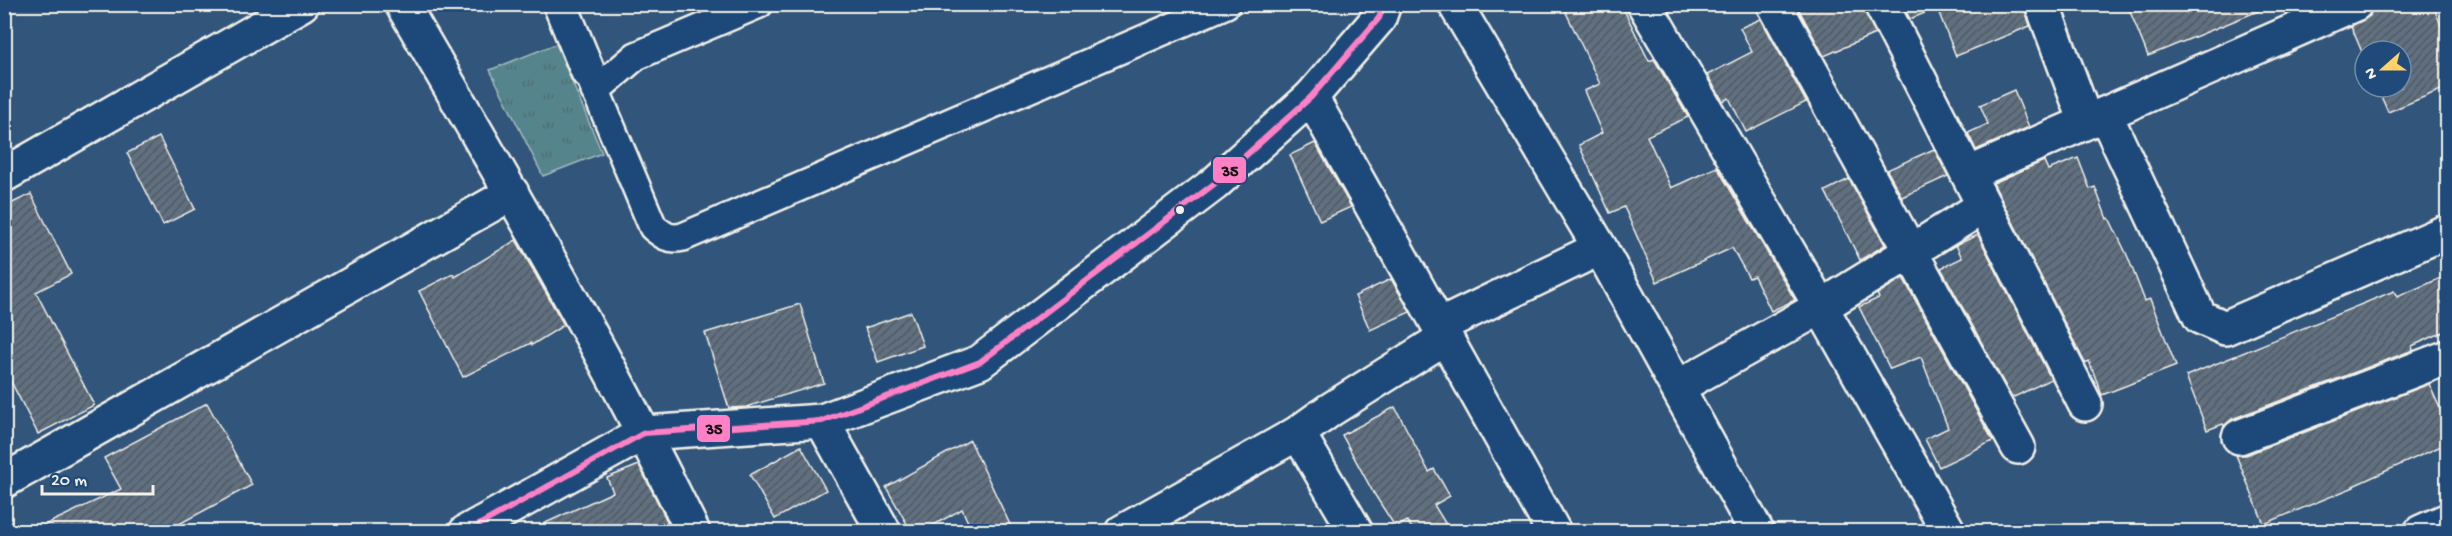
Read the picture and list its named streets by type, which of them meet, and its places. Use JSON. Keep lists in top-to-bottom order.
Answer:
{
  "lines": ["transit line 35"],
  "scale_bar": "20 m",
  "north": "left"
}
